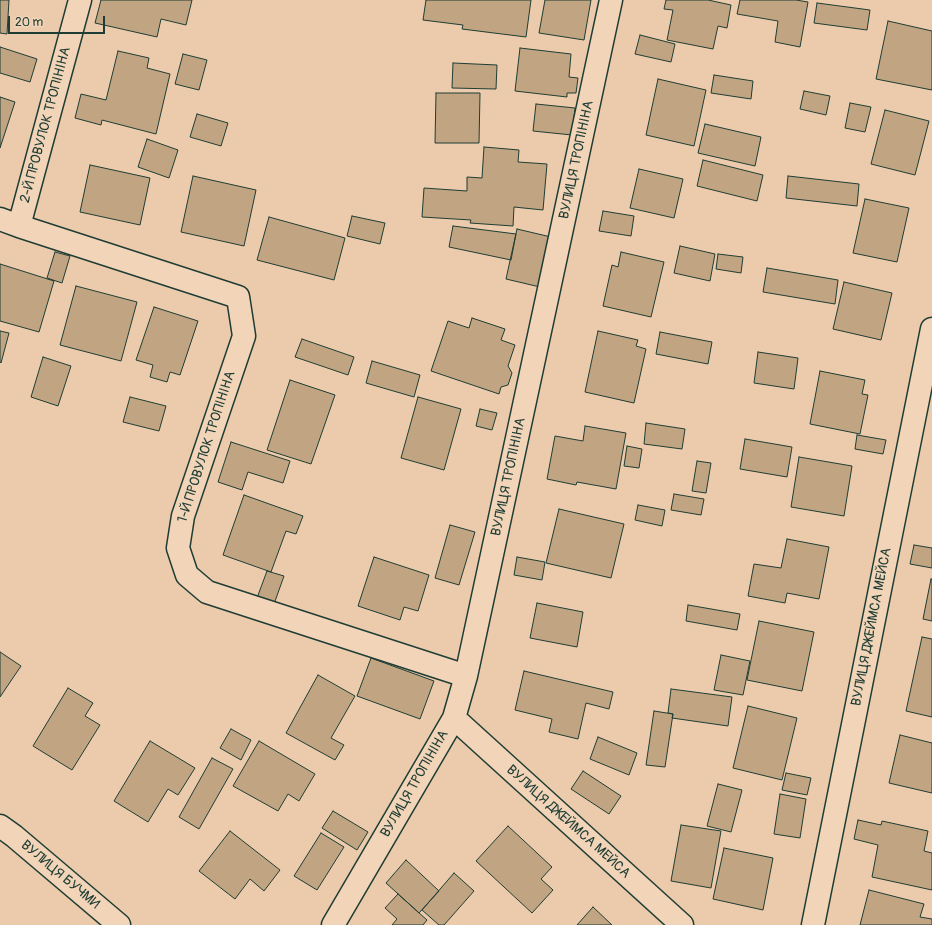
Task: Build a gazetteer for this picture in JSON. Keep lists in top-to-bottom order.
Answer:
{
  "streets": {
    "street": [
      "2-Й ПРОВУЛОК ТРОПІНІНА",
      "ВУЛИЦЯ ТРОПІНІНА",
      "1-Й ПРОВУЛОК ТРОПІНІНА",
      "ВУЛИЦЯ ДЖЕЙМСА МЕЙСА",
      "ВУЛИЦЯ БУЧМИ"
    ]
  },
  "crossings": [
    ["2-Й ПРОВУЛОК ТРОПІНІНА", "1-Й ПРОВУЛОК ТРОПІНІНА"],
    ["ВУЛИЦЯ ТРОПІНІНА", "1-Й ПРОВУЛОК ТРОПІНІНА"],
    ["ВУЛИЦЯ ТРОПІНІНА", "ВУЛИЦЯ ДЖЕЙМСА МЕЙСА"]
  ],
  "scale_bar": "20 m"
}
